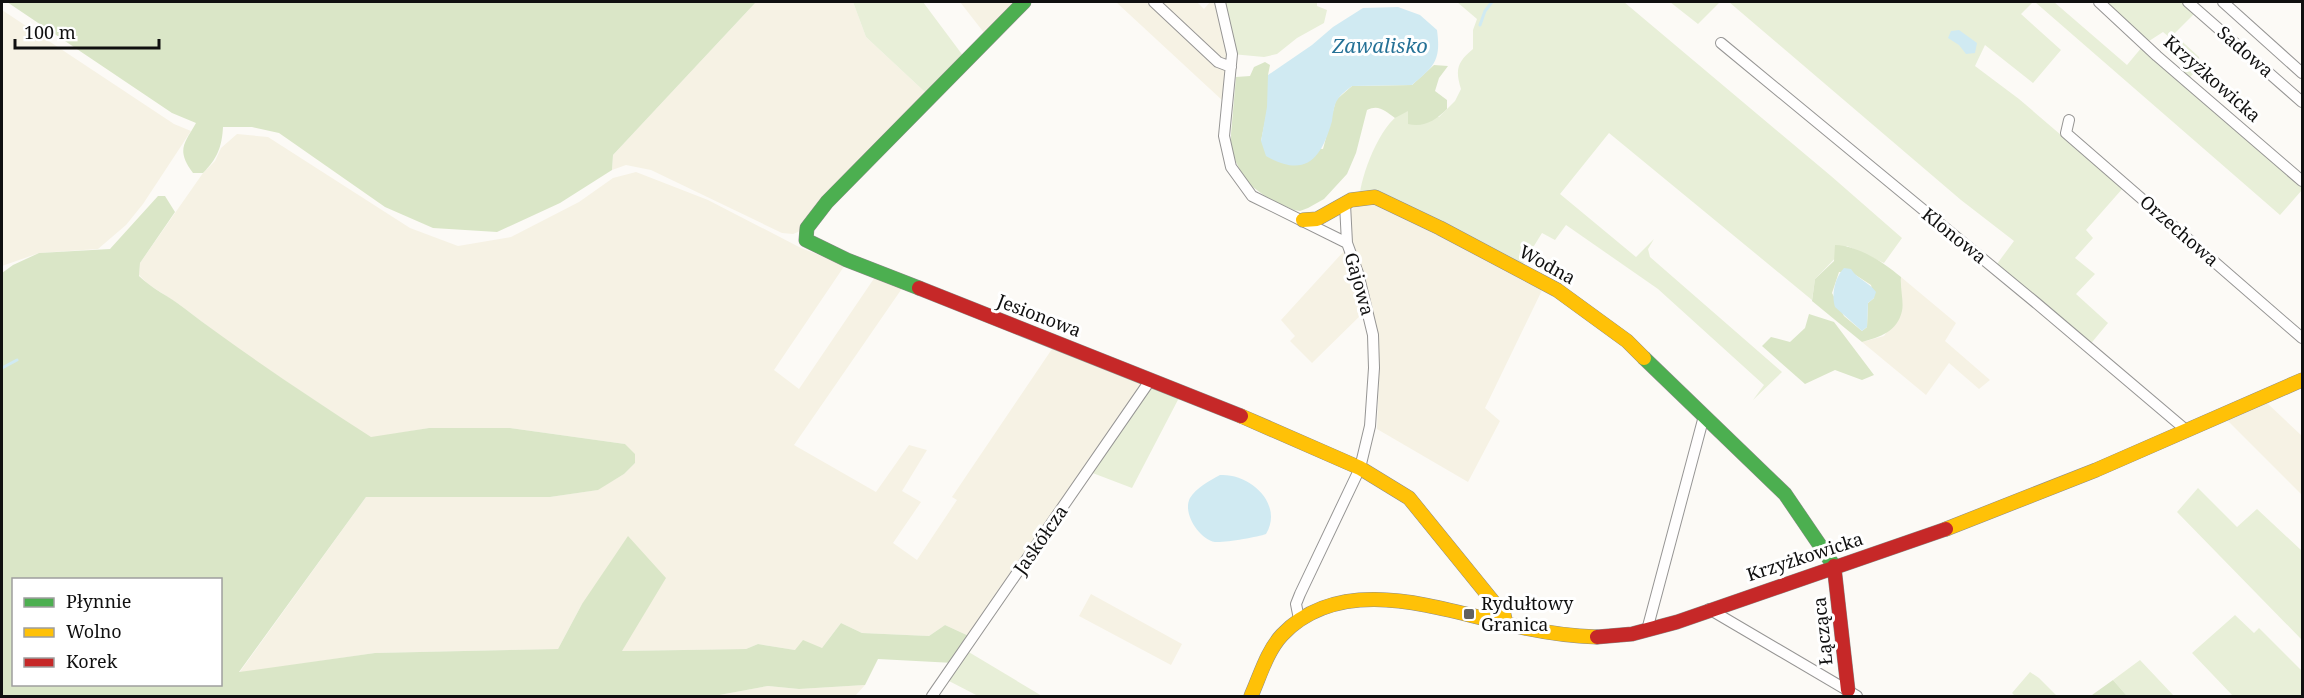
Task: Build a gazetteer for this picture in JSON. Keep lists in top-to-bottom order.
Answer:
{
  "streets": {
    "street": [
      "Sadowa",
      "Krzyżkowicka",
      "Orzechowa",
      "Klonowa",
      "Wodna",
      "Gajowa",
      "Jesionowa",
      "Jaskółcza",
      "Łącząca"
    ]
  },
  "crossings": [
    ["Krzyżkowicka", "Klonowa"],
    ["Krzyżkowicka", "Wodna"],
    ["Krzyżkowicka", "Gajowa"],
    ["Krzyżkowicka", "Jesionowa"],
    ["Krzyżkowicka", "Łącząca"],
    ["Wodna", "Gajowa"],
    ["Wodna", "Łącząca"],
    ["Gajowa", "Jesionowa"],
    ["Jesionowa", "Jaskółcza"]
  ],
  "water": ["Zawalisko"],
  "places": {
    "transit": ["Rydułtowy Granica"]
  },
  "legend": ["Płynnie", "Wolno", "Korek"],
  "scale_bar": "100 m"
}
